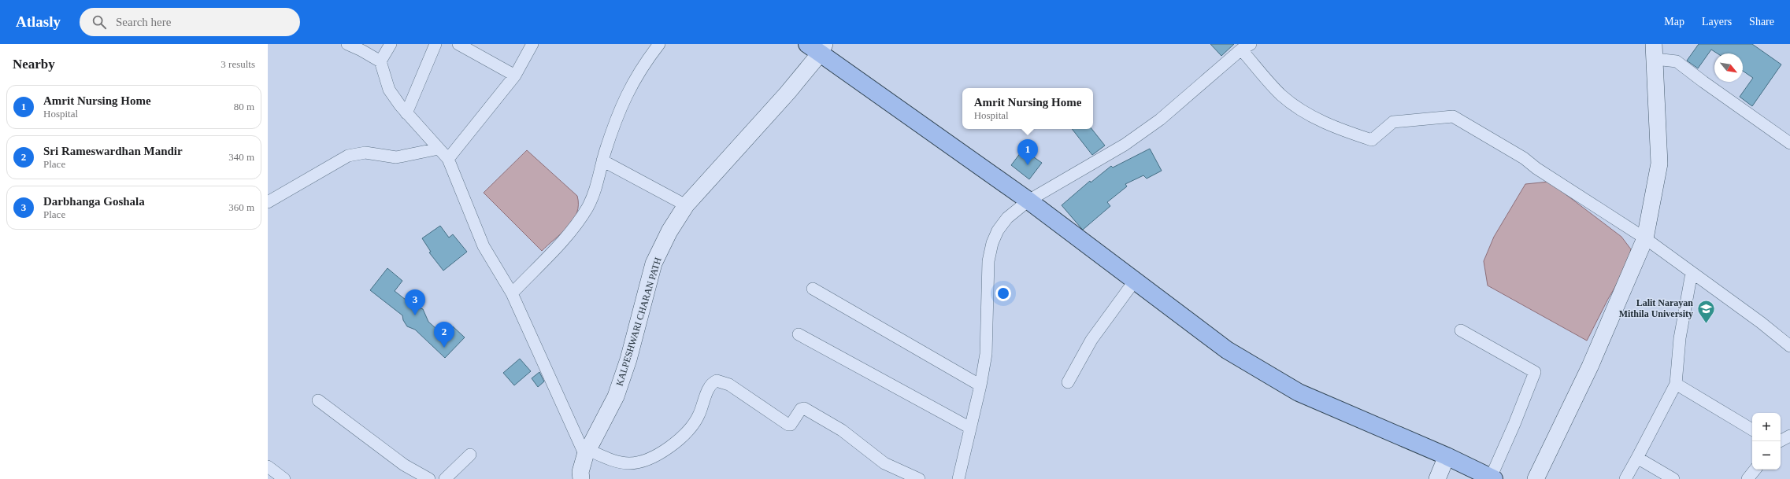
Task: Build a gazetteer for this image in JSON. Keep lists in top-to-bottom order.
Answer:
{
  "streets": {
    "street": ["KALPESHWARI CHARAN PATH"]
  },
  "places": {
    "school or university": ["Lalit Narayan Mithila University"]
  },
  "north": "bottom right",
  "page": {
    "header": "Atlasly",
    "search": "Search here",
    "nav": ["Map", "Layers", "Share"],
    "heading": ["Nearby", "3 results"],
    "list": [
      {
        "mark": "1",
        "name": "Amrit Nursing Home",
        "note": "Hospital",
        "value": "80 m"
      },
      {
        "mark": "2",
        "name": "Sri Rameswardhan Mandir",
        "note": "Place",
        "value": "340 m"
      },
      {
        "mark": "3",
        "name": "Darbhanga Goshala",
        "note": "Place",
        "value": "360 m"
      }
    ],
    "popup": ["Amrit Nursing Home", "Hospital"],
    "pins": ["1", "3", "2"],
    "map_buttons": ["+", "−"]
  }
}
